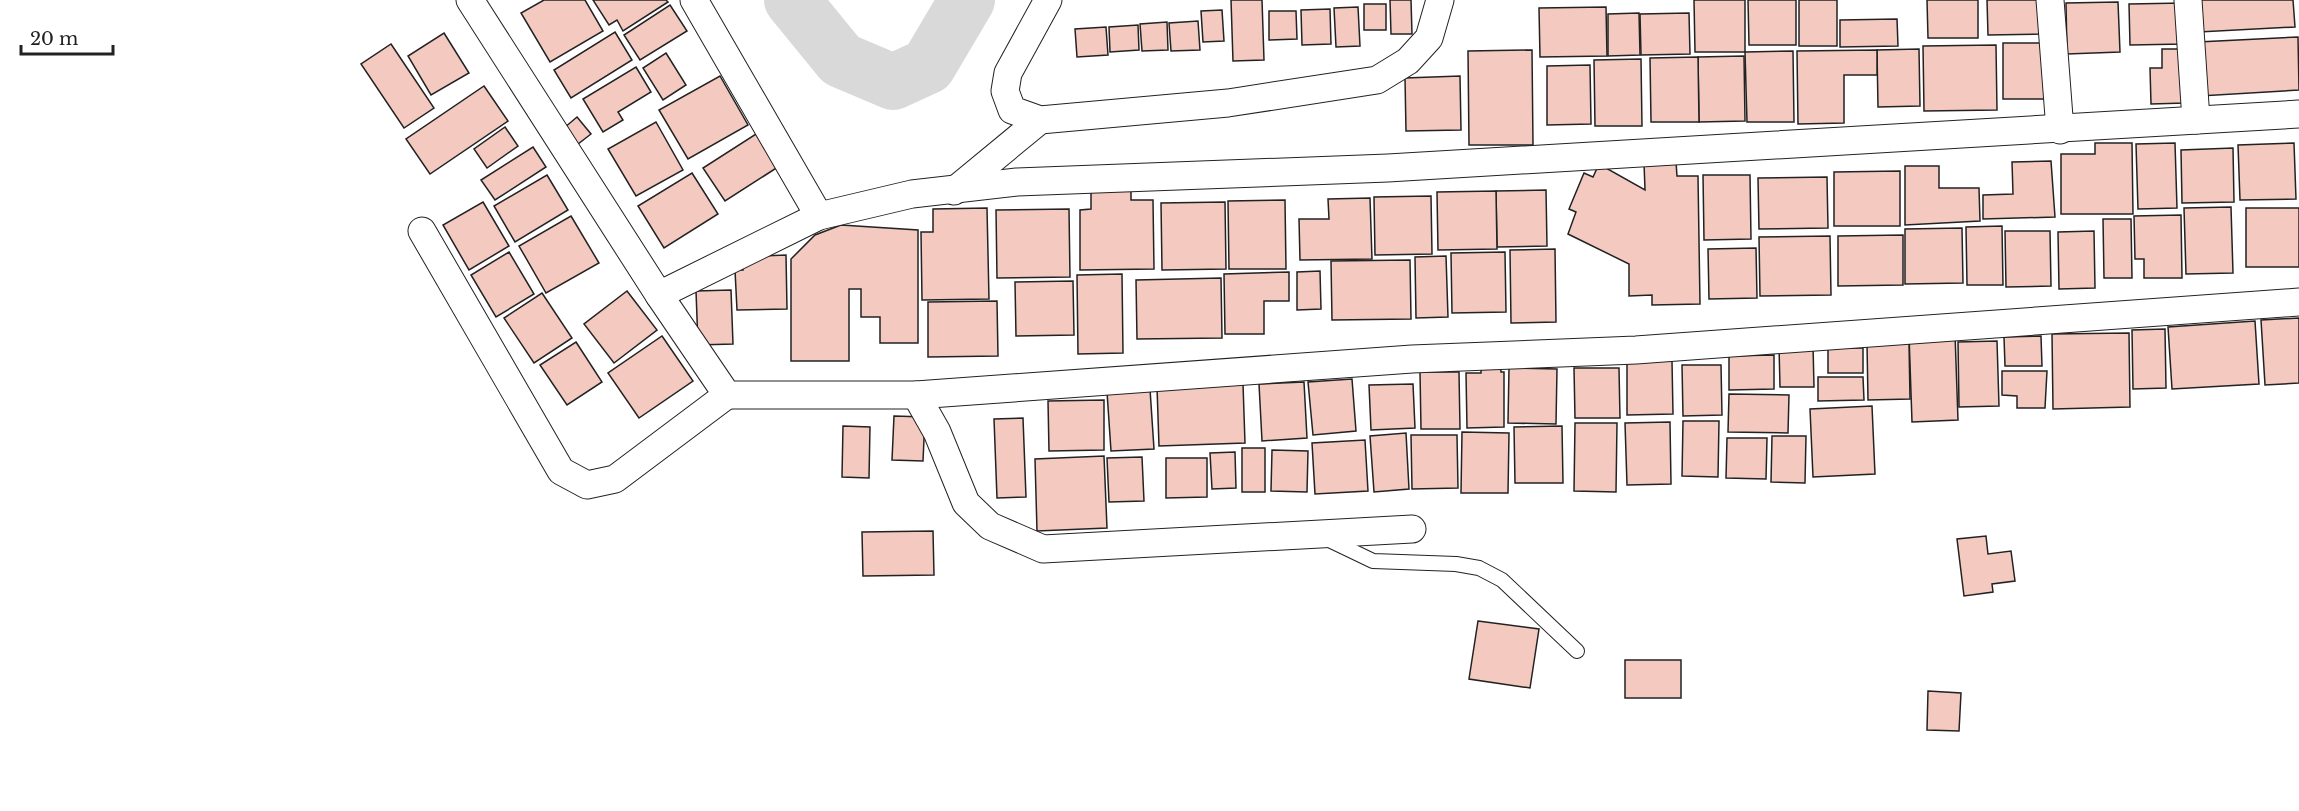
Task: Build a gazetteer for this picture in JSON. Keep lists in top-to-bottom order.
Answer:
{
  "scale_bar": "20 m"
}
